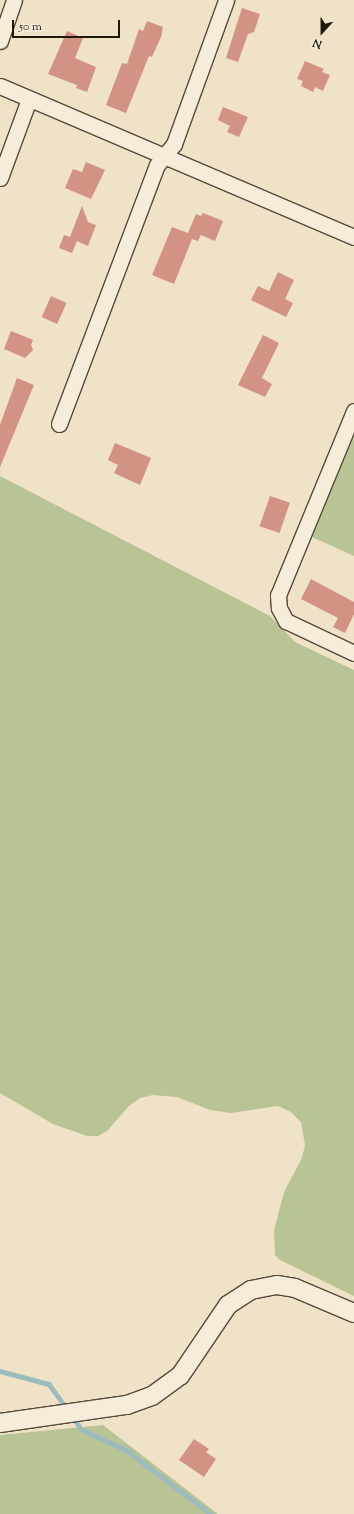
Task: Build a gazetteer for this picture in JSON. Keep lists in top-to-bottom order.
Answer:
{
  "scale_bar": "50 m",
  "north": "bottom"
}
